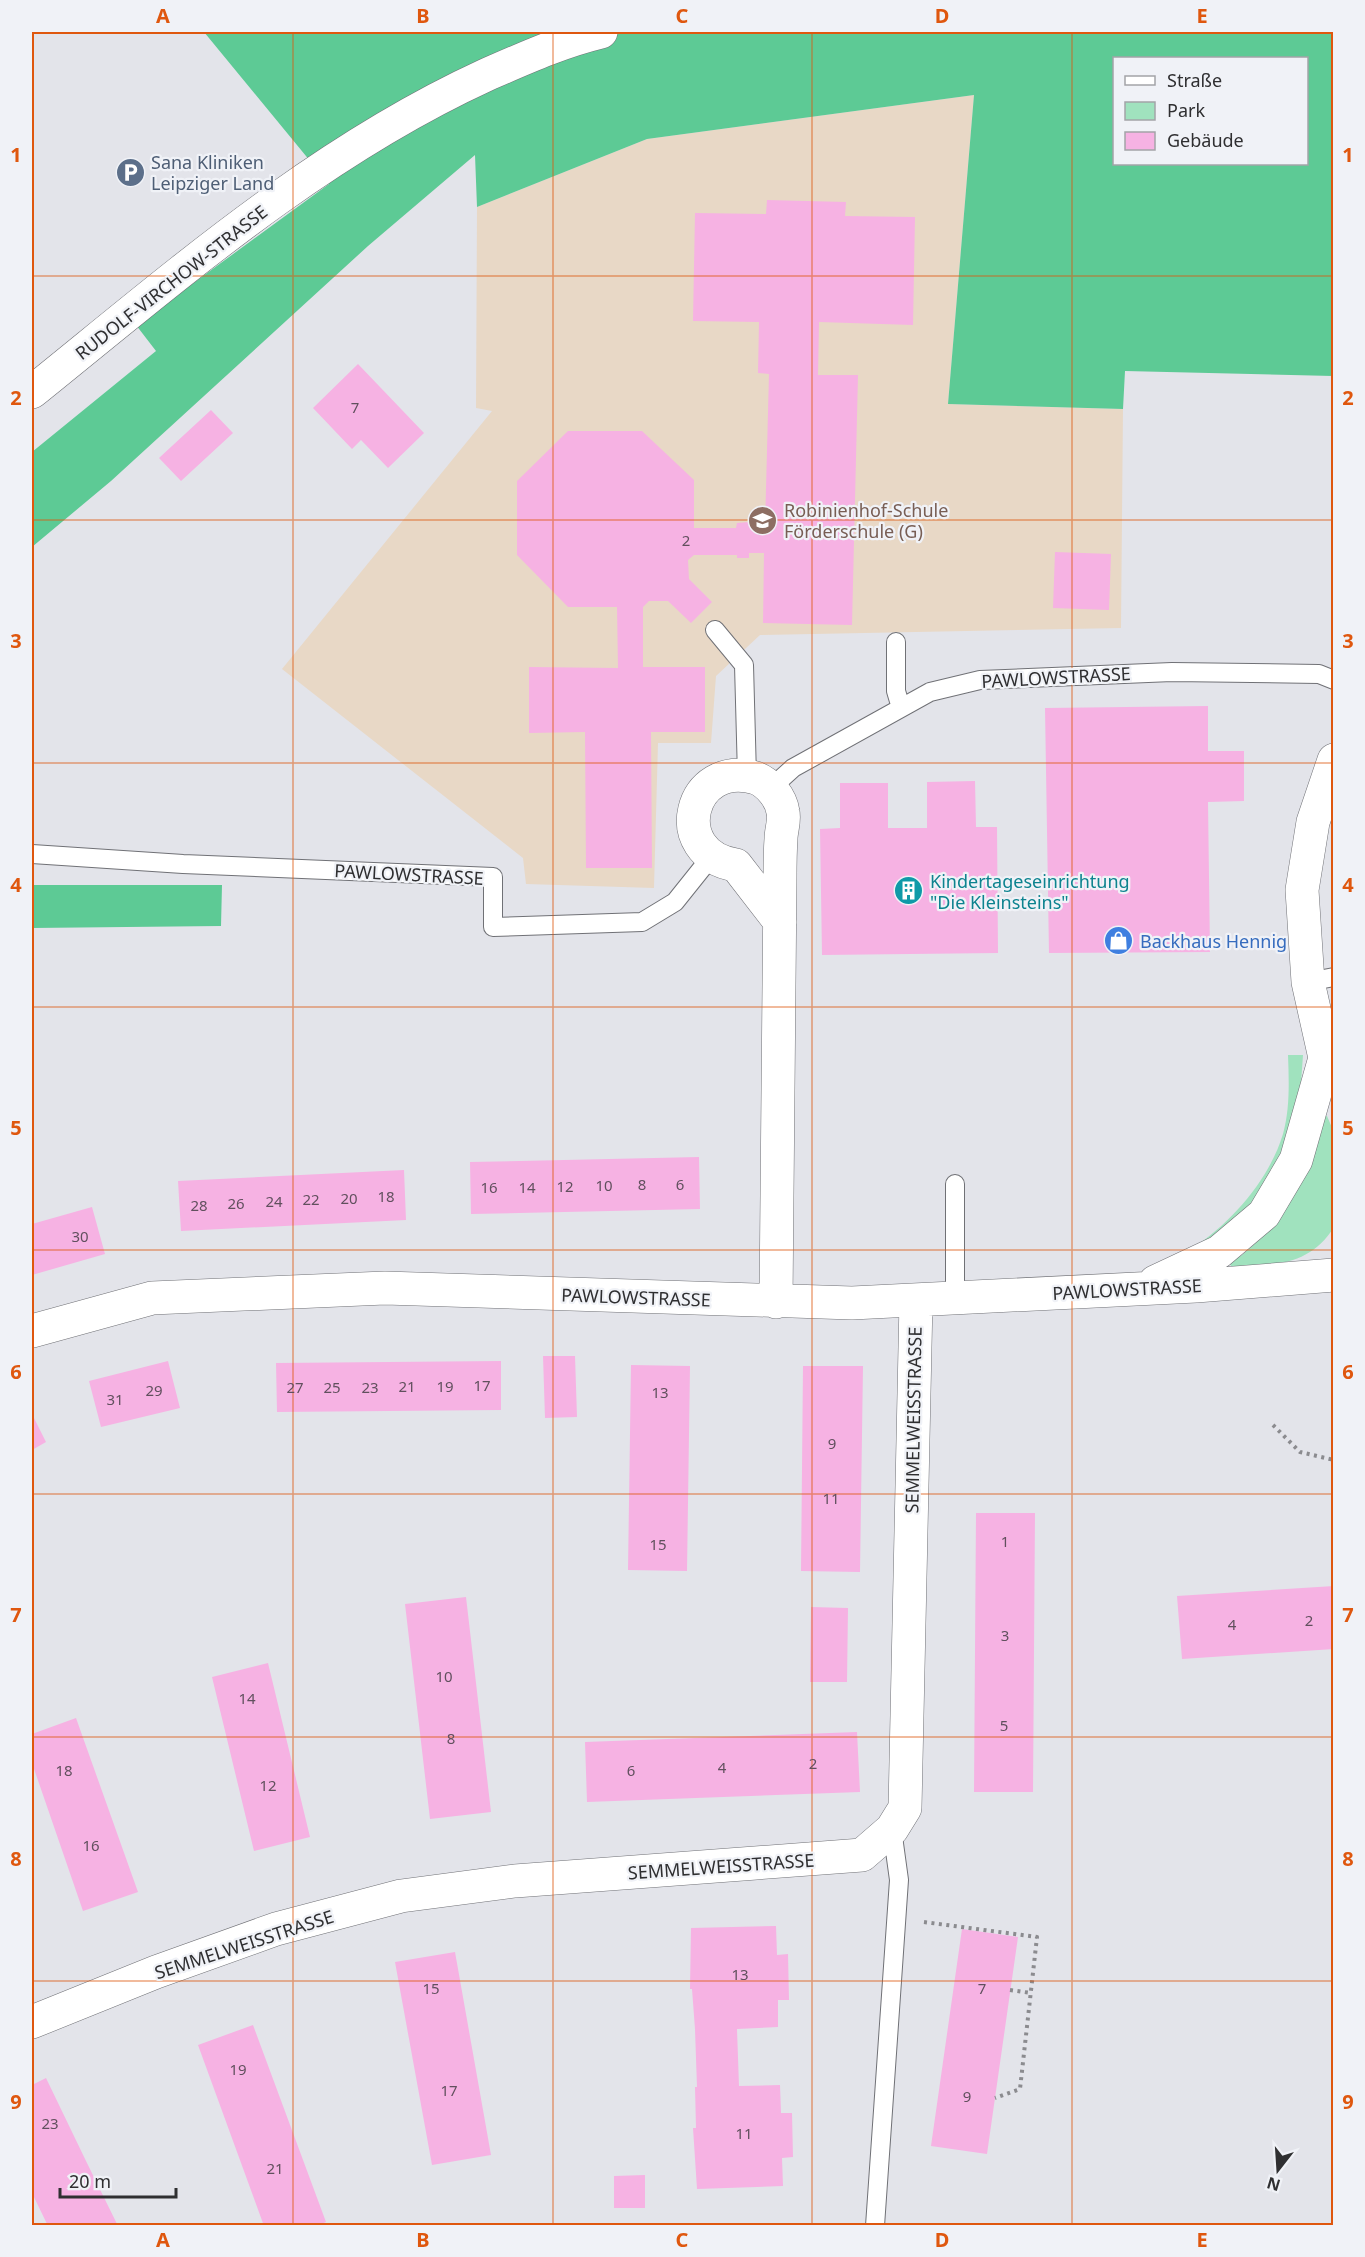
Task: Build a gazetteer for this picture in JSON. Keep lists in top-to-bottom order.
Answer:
{
  "streets": {
    "street": ["RUDOLF-VIRCHOW-STRASSE", "PAWLOWSTRASSE", "SEMMELWEISSTRASSE"]
  },
  "crossings": [
    ["PAWLOWSTRASSE", "SEMMELWEISSTRASSE"]
  ],
  "places": {
    "parking": ["Sana Kliniken Leipziger Land"],
    "school or university": ["Robinienhof-Schule Förderschule (G)"],
    "building": ["Kindertageseinrichtung \"Die Kleinsteins\""],
    "shop": ["Backhaus Hennig"]
  },
  "house_numbers": [
    "7",
    "2",
    "8",
    "6",
    "10",
    "12",
    "16",
    "14",
    "18",
    "20",
    "22",
    "24",
    "26",
    "28",
    "30",
    "17",
    "21",
    "19",
    "27",
    "25",
    "23",
    "29",
    "13",
    "31",
    "9",
    "11",
    "1",
    "15",
    "2",
    "4",
    "3",
    "10",
    "14",
    "5",
    "8",
    "2",
    "4",
    "18",
    "6",
    "12",
    "16",
    "13",
    "15",
    "7",
    "19",
    "17",
    "9",
    "23",
    "11",
    "21"
  ],
  "legend": ["Straße", "Park", "Gebäude"],
  "scale_bar": "20 m",
  "north": "bottom",
  "grid": {
    "columns": [
      "A",
      "B",
      "C",
      "D",
      "E"
    ],
    "rows": [
      "1",
      "2",
      "3",
      "4",
      "5",
      "6",
      "7",
      "8",
      "9"
    ]
  }
}
